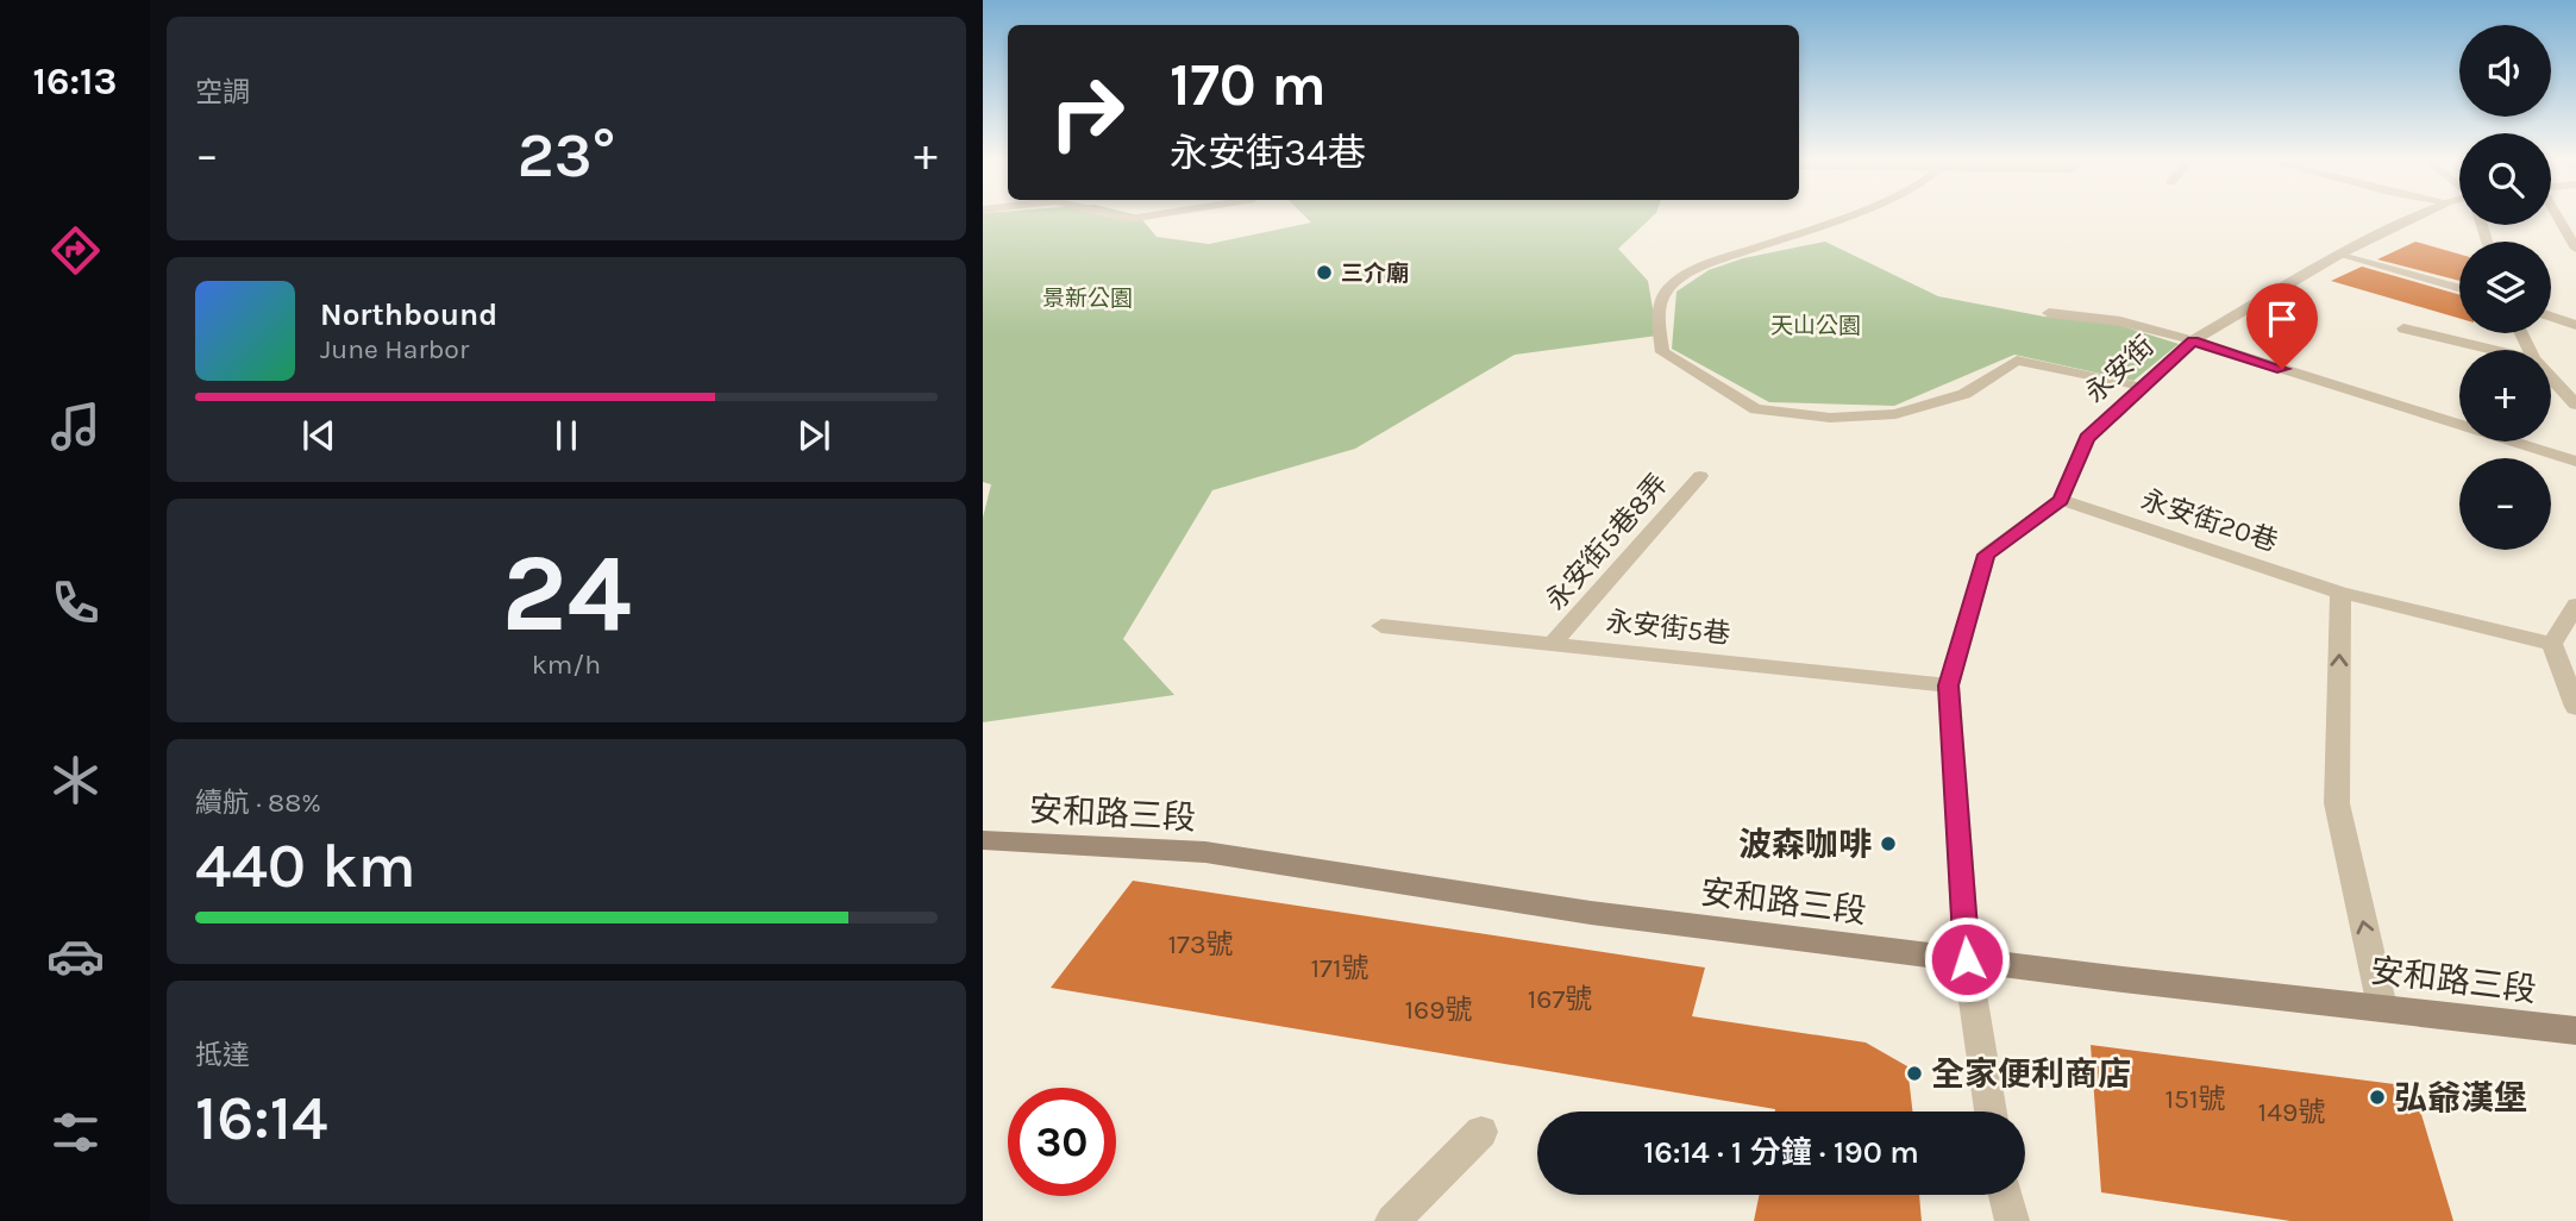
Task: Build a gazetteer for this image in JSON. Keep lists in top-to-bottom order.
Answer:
{
  "streets": {
    "main road": ["安和路三段"],
    "street": [
      "永安街",
      "永安街20巷",
      "永安街5巷8弄",
      "永安街5巷"
    ]
  },
  "crossings": [
    ["永安街", "永安街20巷"],
    ["永安街5巷8弄", "永安街5巷"]
  ],
  "parks": ["景新公園", "天山公園"],
  "places": [
    "三介廟",
    "波森咖啡",
    "全家便利商店",
    "弘爺漢堡"
  ],
  "house_numbers": [
    "173號",
    "171號",
    "167號",
    "169號",
    "151號",
    "149號"
  ],
  "page": {
    "tabs": "16:13",
    "tile": [
      "空調",
      ["24", "km/h"],
      ["續航 · 88%", "440 km"],
      ["抵達", "16:14"]
    ],
    "map_buttons": ["+", "−"],
    "turn": ["170 m", "永安街34巷"],
    "heat": ["−", "23°", "+"],
    "song": ["Northbound", "June Harbor"],
    "limit": "30",
    "trip": "16:14 · 1 分鐘 · 190 m"
  }
}
